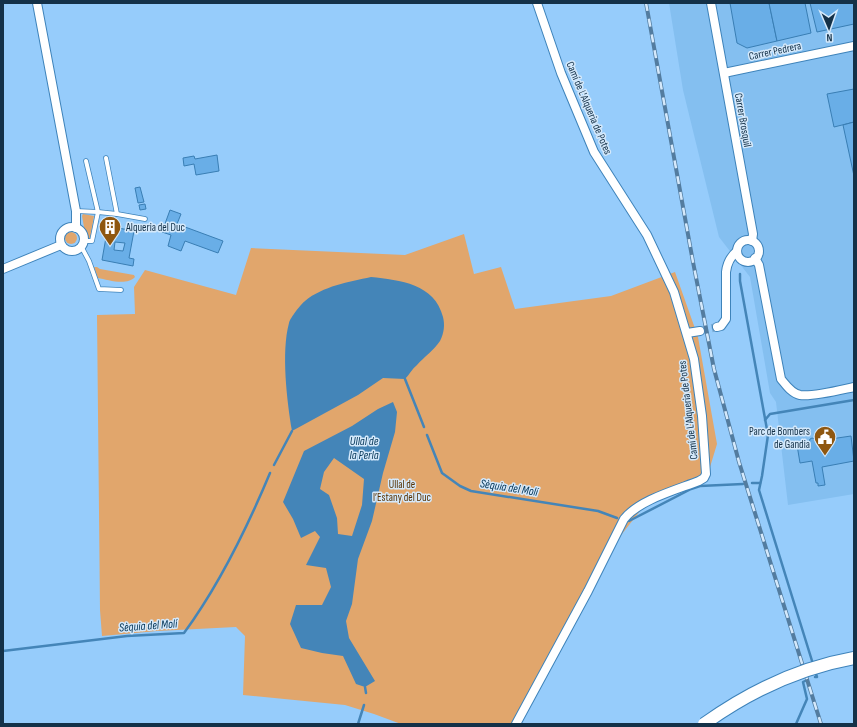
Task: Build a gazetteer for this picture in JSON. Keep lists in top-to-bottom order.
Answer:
{
  "streets": {
    "street": ["Carrer Pedrera", "Camí de L'Alqueria de Potes", "Carrer Brosquil"]
  },
  "crossings": [
    ["Carrer Pedrera", "Carrer Brosquil"]
  ],
  "water": ["Ullal de la Perla", "Sèquia del Molí"],
  "parks": ["Ullal de l’Estany del Duc"],
  "places": {
    "building": ["Alqueria del Duc"],
    "public building": ["Parc de Bombers de Gandia"]
  },
  "north": "bottom"
}
